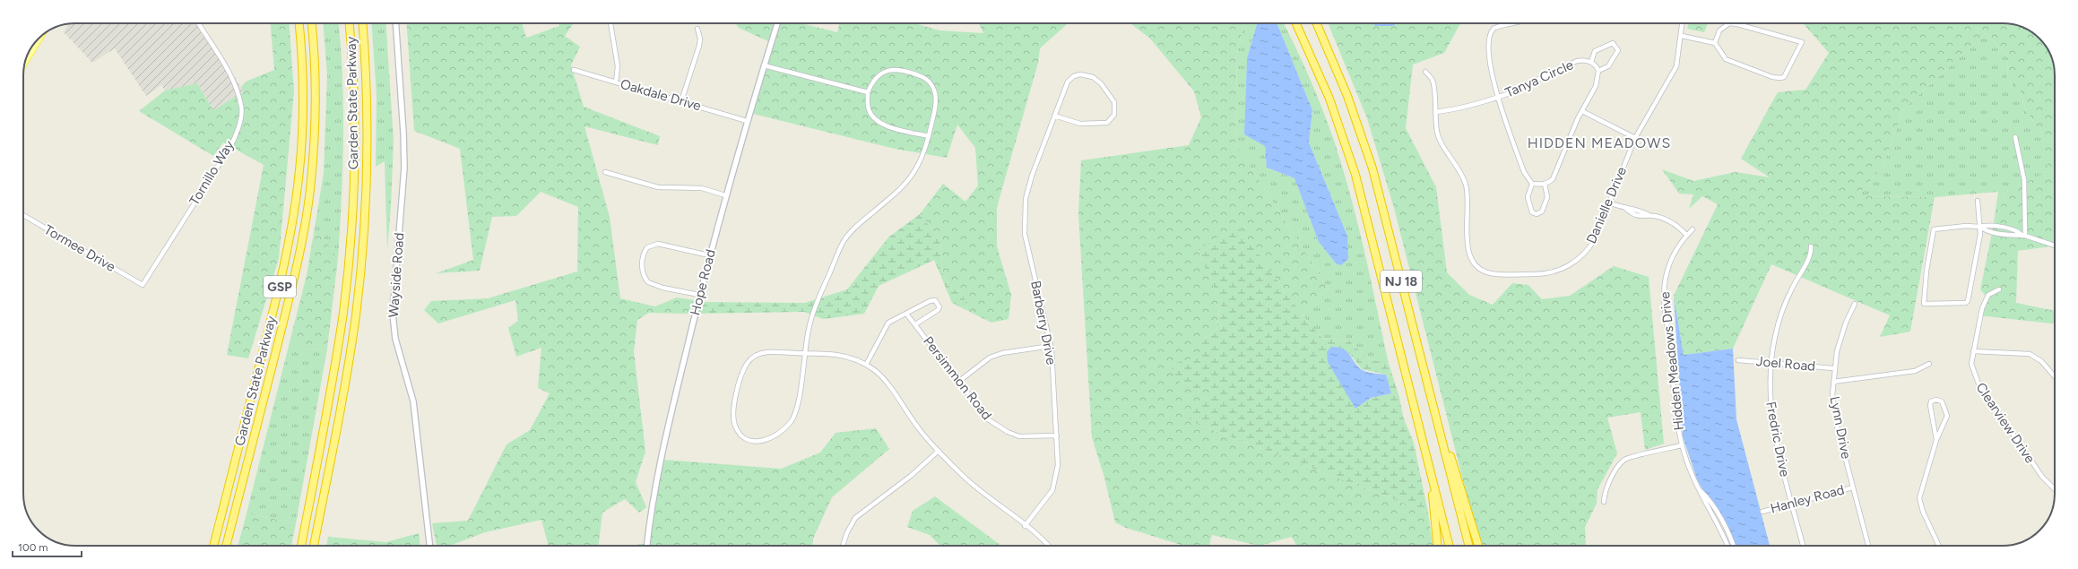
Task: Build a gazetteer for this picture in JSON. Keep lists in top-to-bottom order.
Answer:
{
  "streets": {
    "highway": ["Garden State Parkway", "NJ 18", "GSP"],
    "street": [
      "Tanya Circle",
      "Oakdale Drive",
      "Tornillo Way",
      "Danielle Drive",
      "Tormee Drive",
      "Wayside Road",
      "Hope Road",
      "Barberry Drive",
      "Hidden Meadows Drive",
      "Joel Road",
      "Persimmon Road",
      "Clearview Drive",
      "Lynn Drive",
      "Fredric Drive",
      "Hanley Road"
    ]
  },
  "crossings": [
    ["Tanya Circle", "Danielle Drive"],
    ["Oakdale Drive", "Hope Road"],
    ["Tornillo Way", "Tormee Drive"],
    ["Barberry Drive", "Persimmon Road"],
    ["Joel Road", "Lynn Drive"],
    ["Joel Road", "Fredric Drive"],
    ["Lynn Drive", "Hanley Road"],
    ["Fredric Drive", "Hanley Road"]
  ],
  "districts": ["HIDDEN MEADOWS"],
  "scale_bar": "100 m"
}
